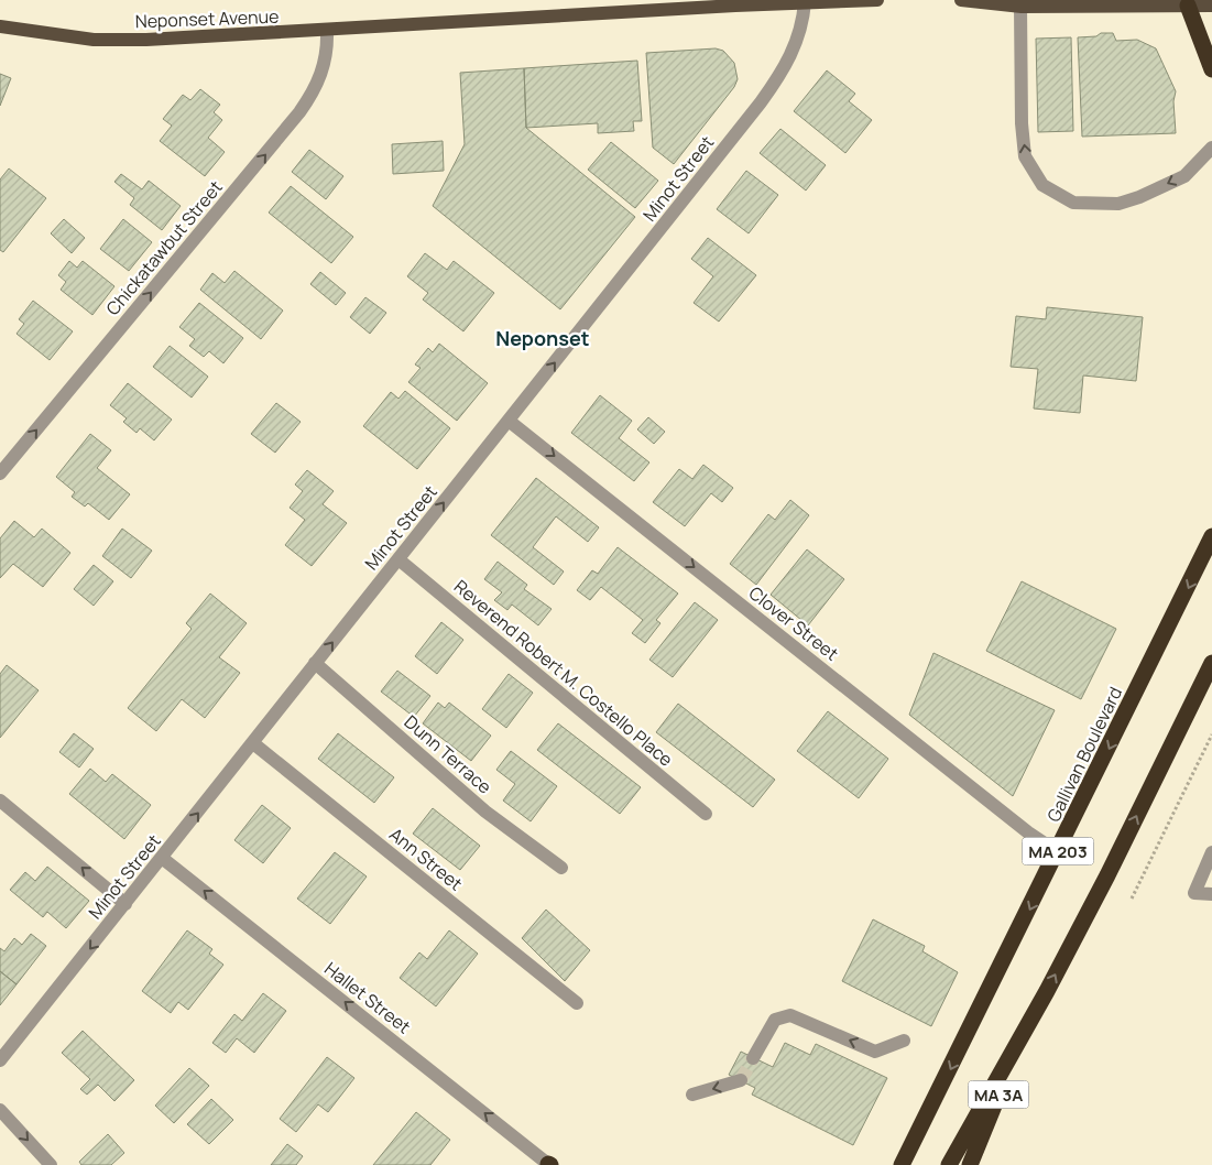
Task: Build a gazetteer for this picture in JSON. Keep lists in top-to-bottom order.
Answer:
{
  "streets": {
    "highway": ["Gallivan Boulevard", "MA 203", "MA 3A"],
    "main road": ["Neponset Avenue"],
    "street": [
      "Minot Street",
      "Chickatawbut Street",
      "Clover Street",
      "Reverend Robert M. Costello Place",
      "Dunn Terrace",
      "Ann Street",
      "Hallet Street"
    ]
  },
  "crossings": [
    ["Neponset Avenue", "Minot Street"],
    ["Neponset Avenue", "Chickatawbut Street"],
    ["Minot Street", "Clover Street"],
    ["Minot Street", "Reverend Robert M. Costello Place"],
    ["Minot Street", "Dunn Terrace"],
    ["Minot Street", "Ann Street"],
    ["Minot Street", "Hallet Street"],
    ["Clover Street", "Gallivan Boulevard"]
  ],
  "one_way": ["Chickatawbut Street", "Clover Street", "Hallet Street"],
  "districts": ["Neponset"]
}
